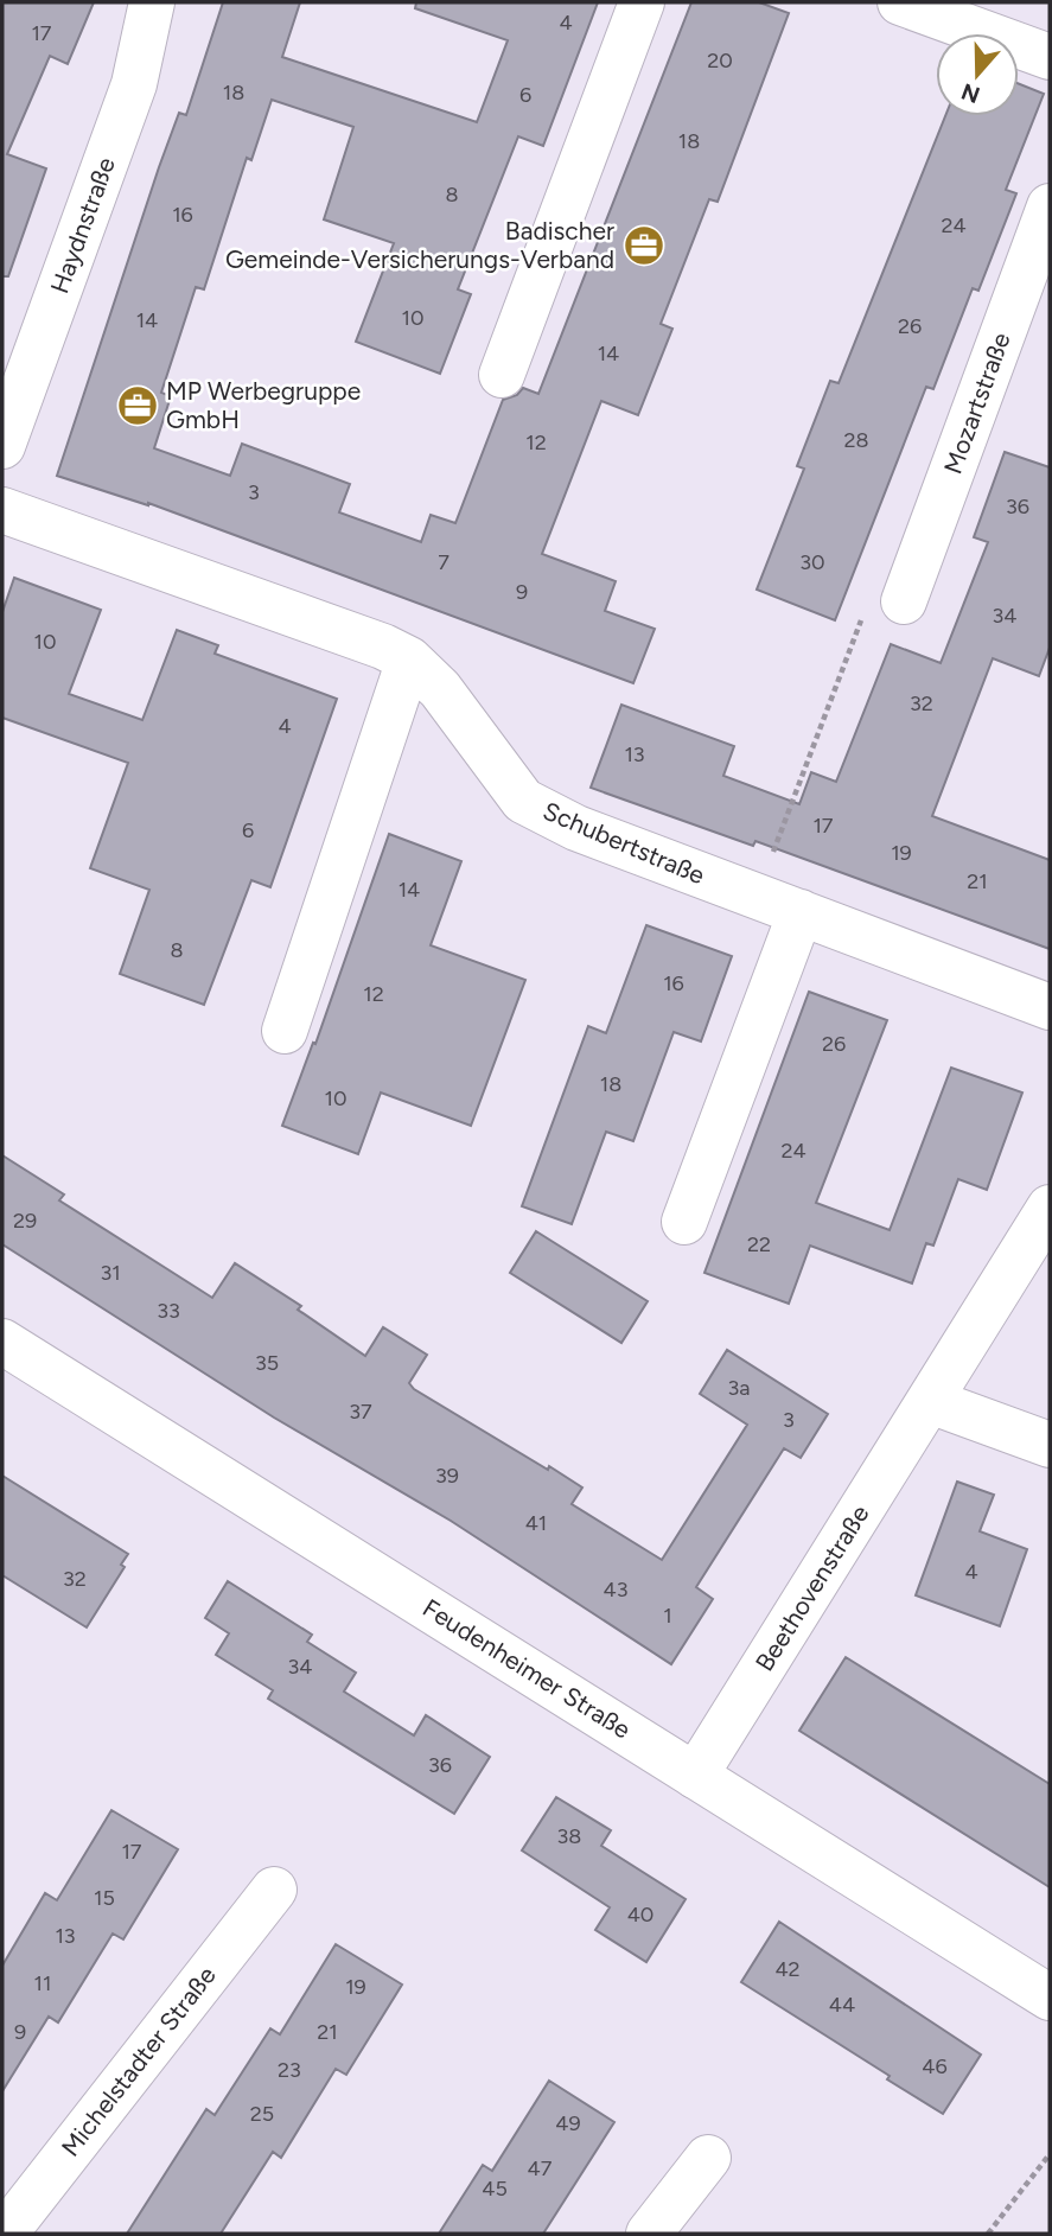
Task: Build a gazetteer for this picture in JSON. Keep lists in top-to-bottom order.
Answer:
{
  "streets": {
    "street": [
      "Haydnstraße",
      "Mozartstraße",
      "Schubertstraße",
      "Beethovenstraße",
      "Feudenheimer Straße",
      "Michelstadter Straße"
    ]
  },
  "crossings": [
    ["Beethovenstraße", "Feudenheimer Straße"]
  ],
  "places": {
    "office": ["Badischer Gemeinde-Versicherungs-Verband", "MP Werbegruppe GmbH"]
  },
  "house_numbers": [
    "4",
    "17",
    "20",
    "18",
    "6",
    "18",
    "8",
    "16",
    "24",
    "10",
    "14",
    "26",
    "14",
    "28",
    "12",
    "3",
    "36",
    "7",
    "30",
    "9",
    "34",
    "10",
    "32",
    "4",
    "13",
    "17",
    "6",
    "19",
    "21",
    "14",
    "8",
    "16",
    "12",
    "26",
    "18",
    "10",
    "24",
    "29",
    "22",
    "31",
    "33",
    "35",
    "3a",
    "37",
    "3",
    "39",
    "41",
    "4",
    "32",
    "43",
    "1",
    "34",
    "36",
    "38",
    "17",
    "15",
    "40",
    "13",
    "42",
    "11",
    "19",
    "44",
    "9",
    "21",
    "46",
    "23",
    "25",
    "49",
    "47",
    "45"
  ],
  "north": "bottom"
}
